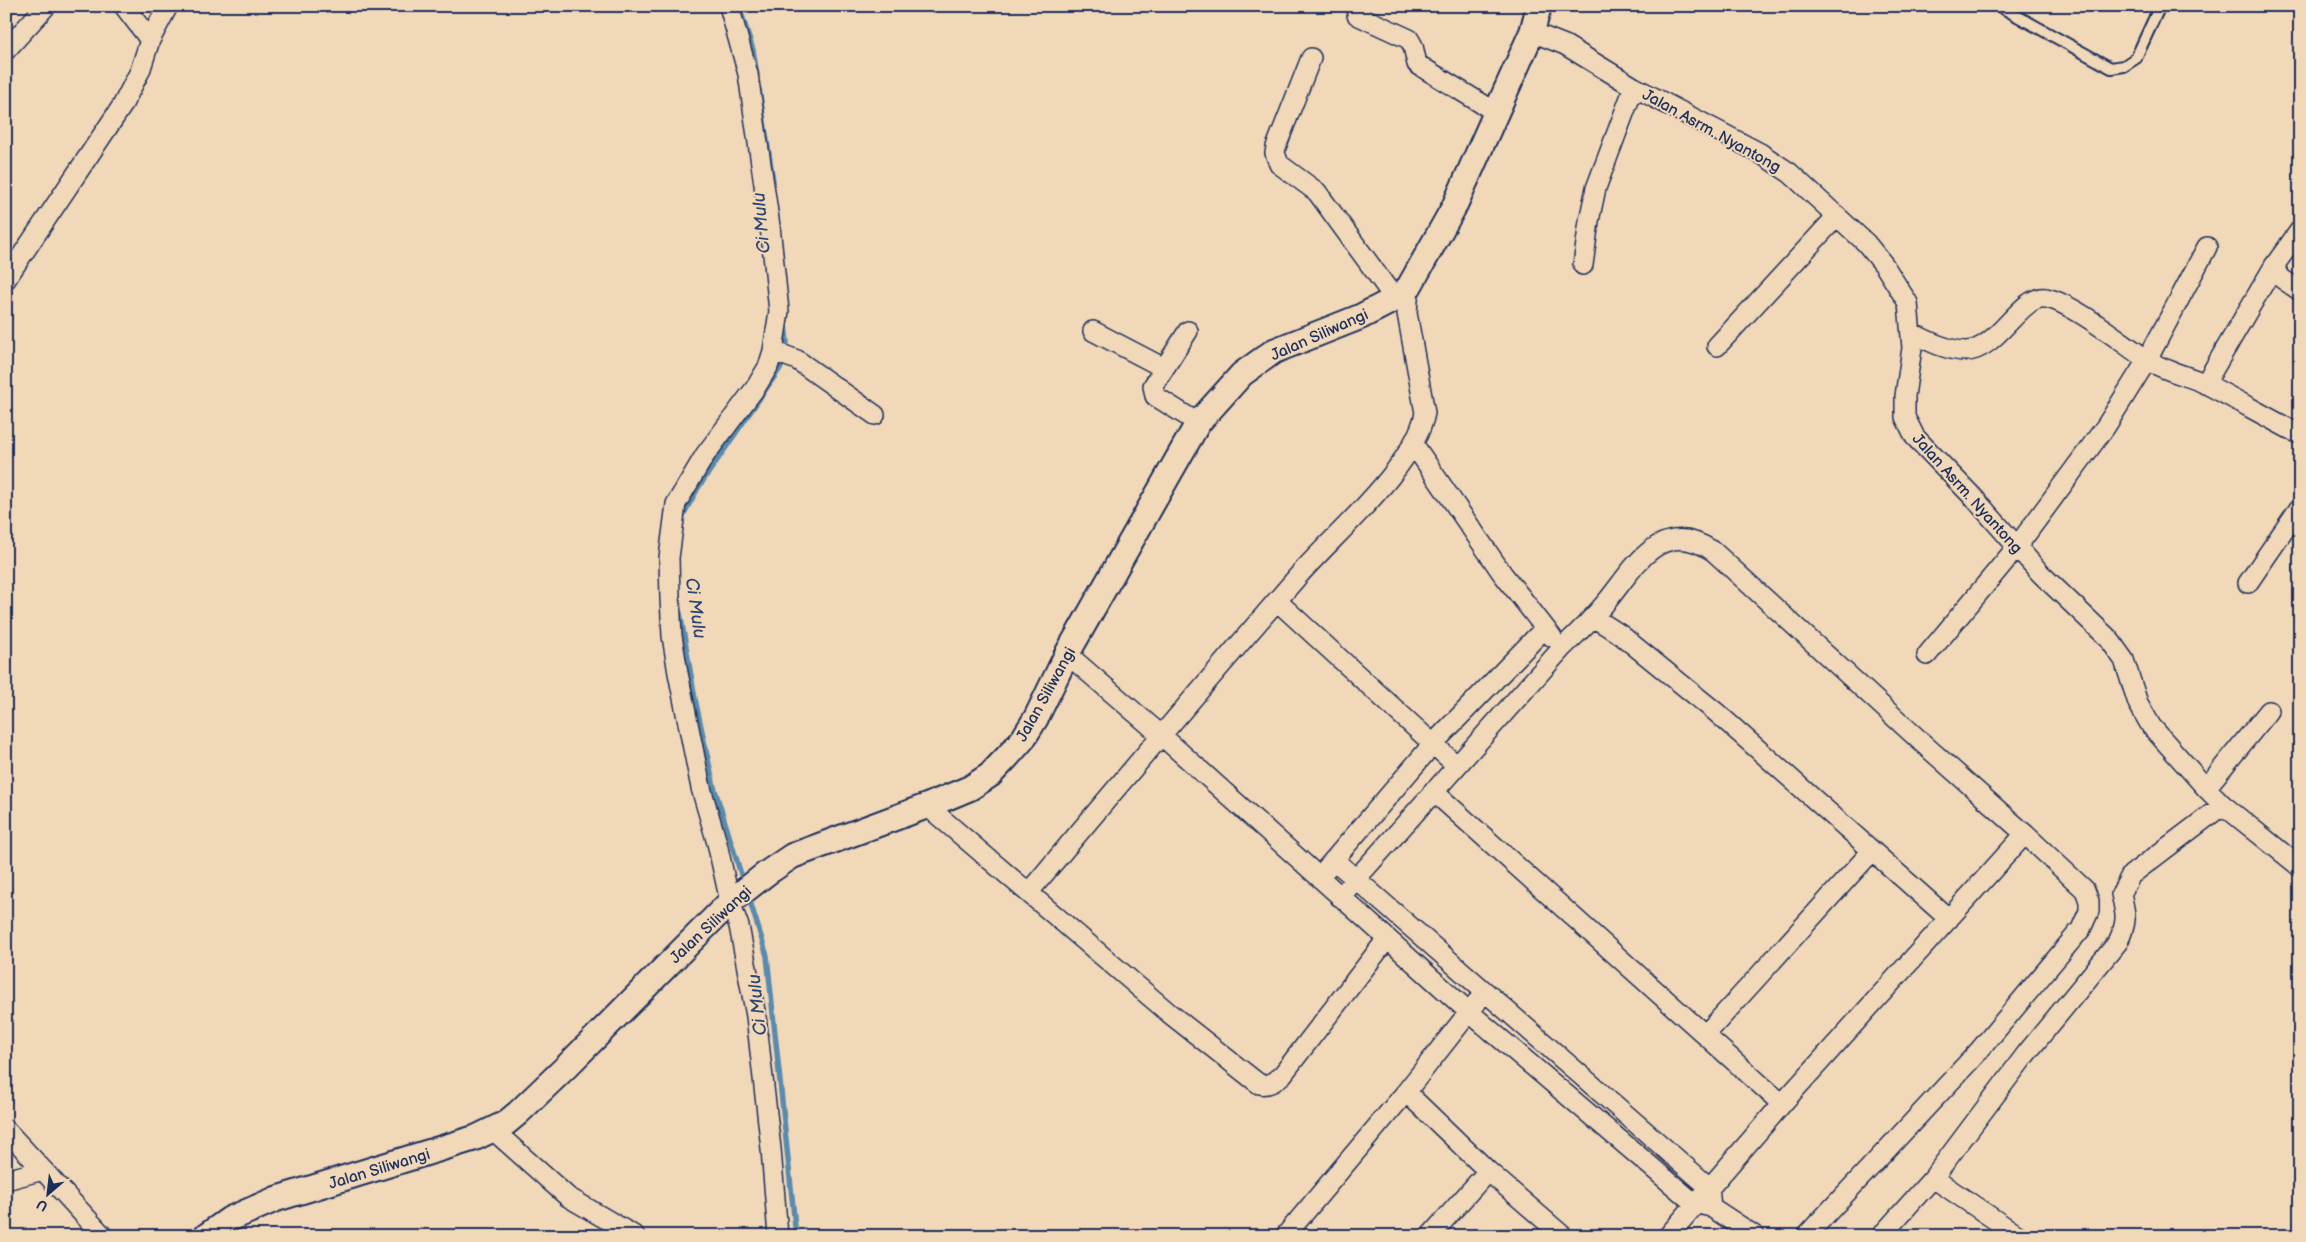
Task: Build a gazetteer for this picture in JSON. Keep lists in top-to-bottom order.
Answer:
{
  "streets": {
    "street": ["Jalan Asrm. Nyantong", "Jalan Siliwangi"]
  },
  "water": ["Ci Mulu"],
  "north": "bottom left"
}
